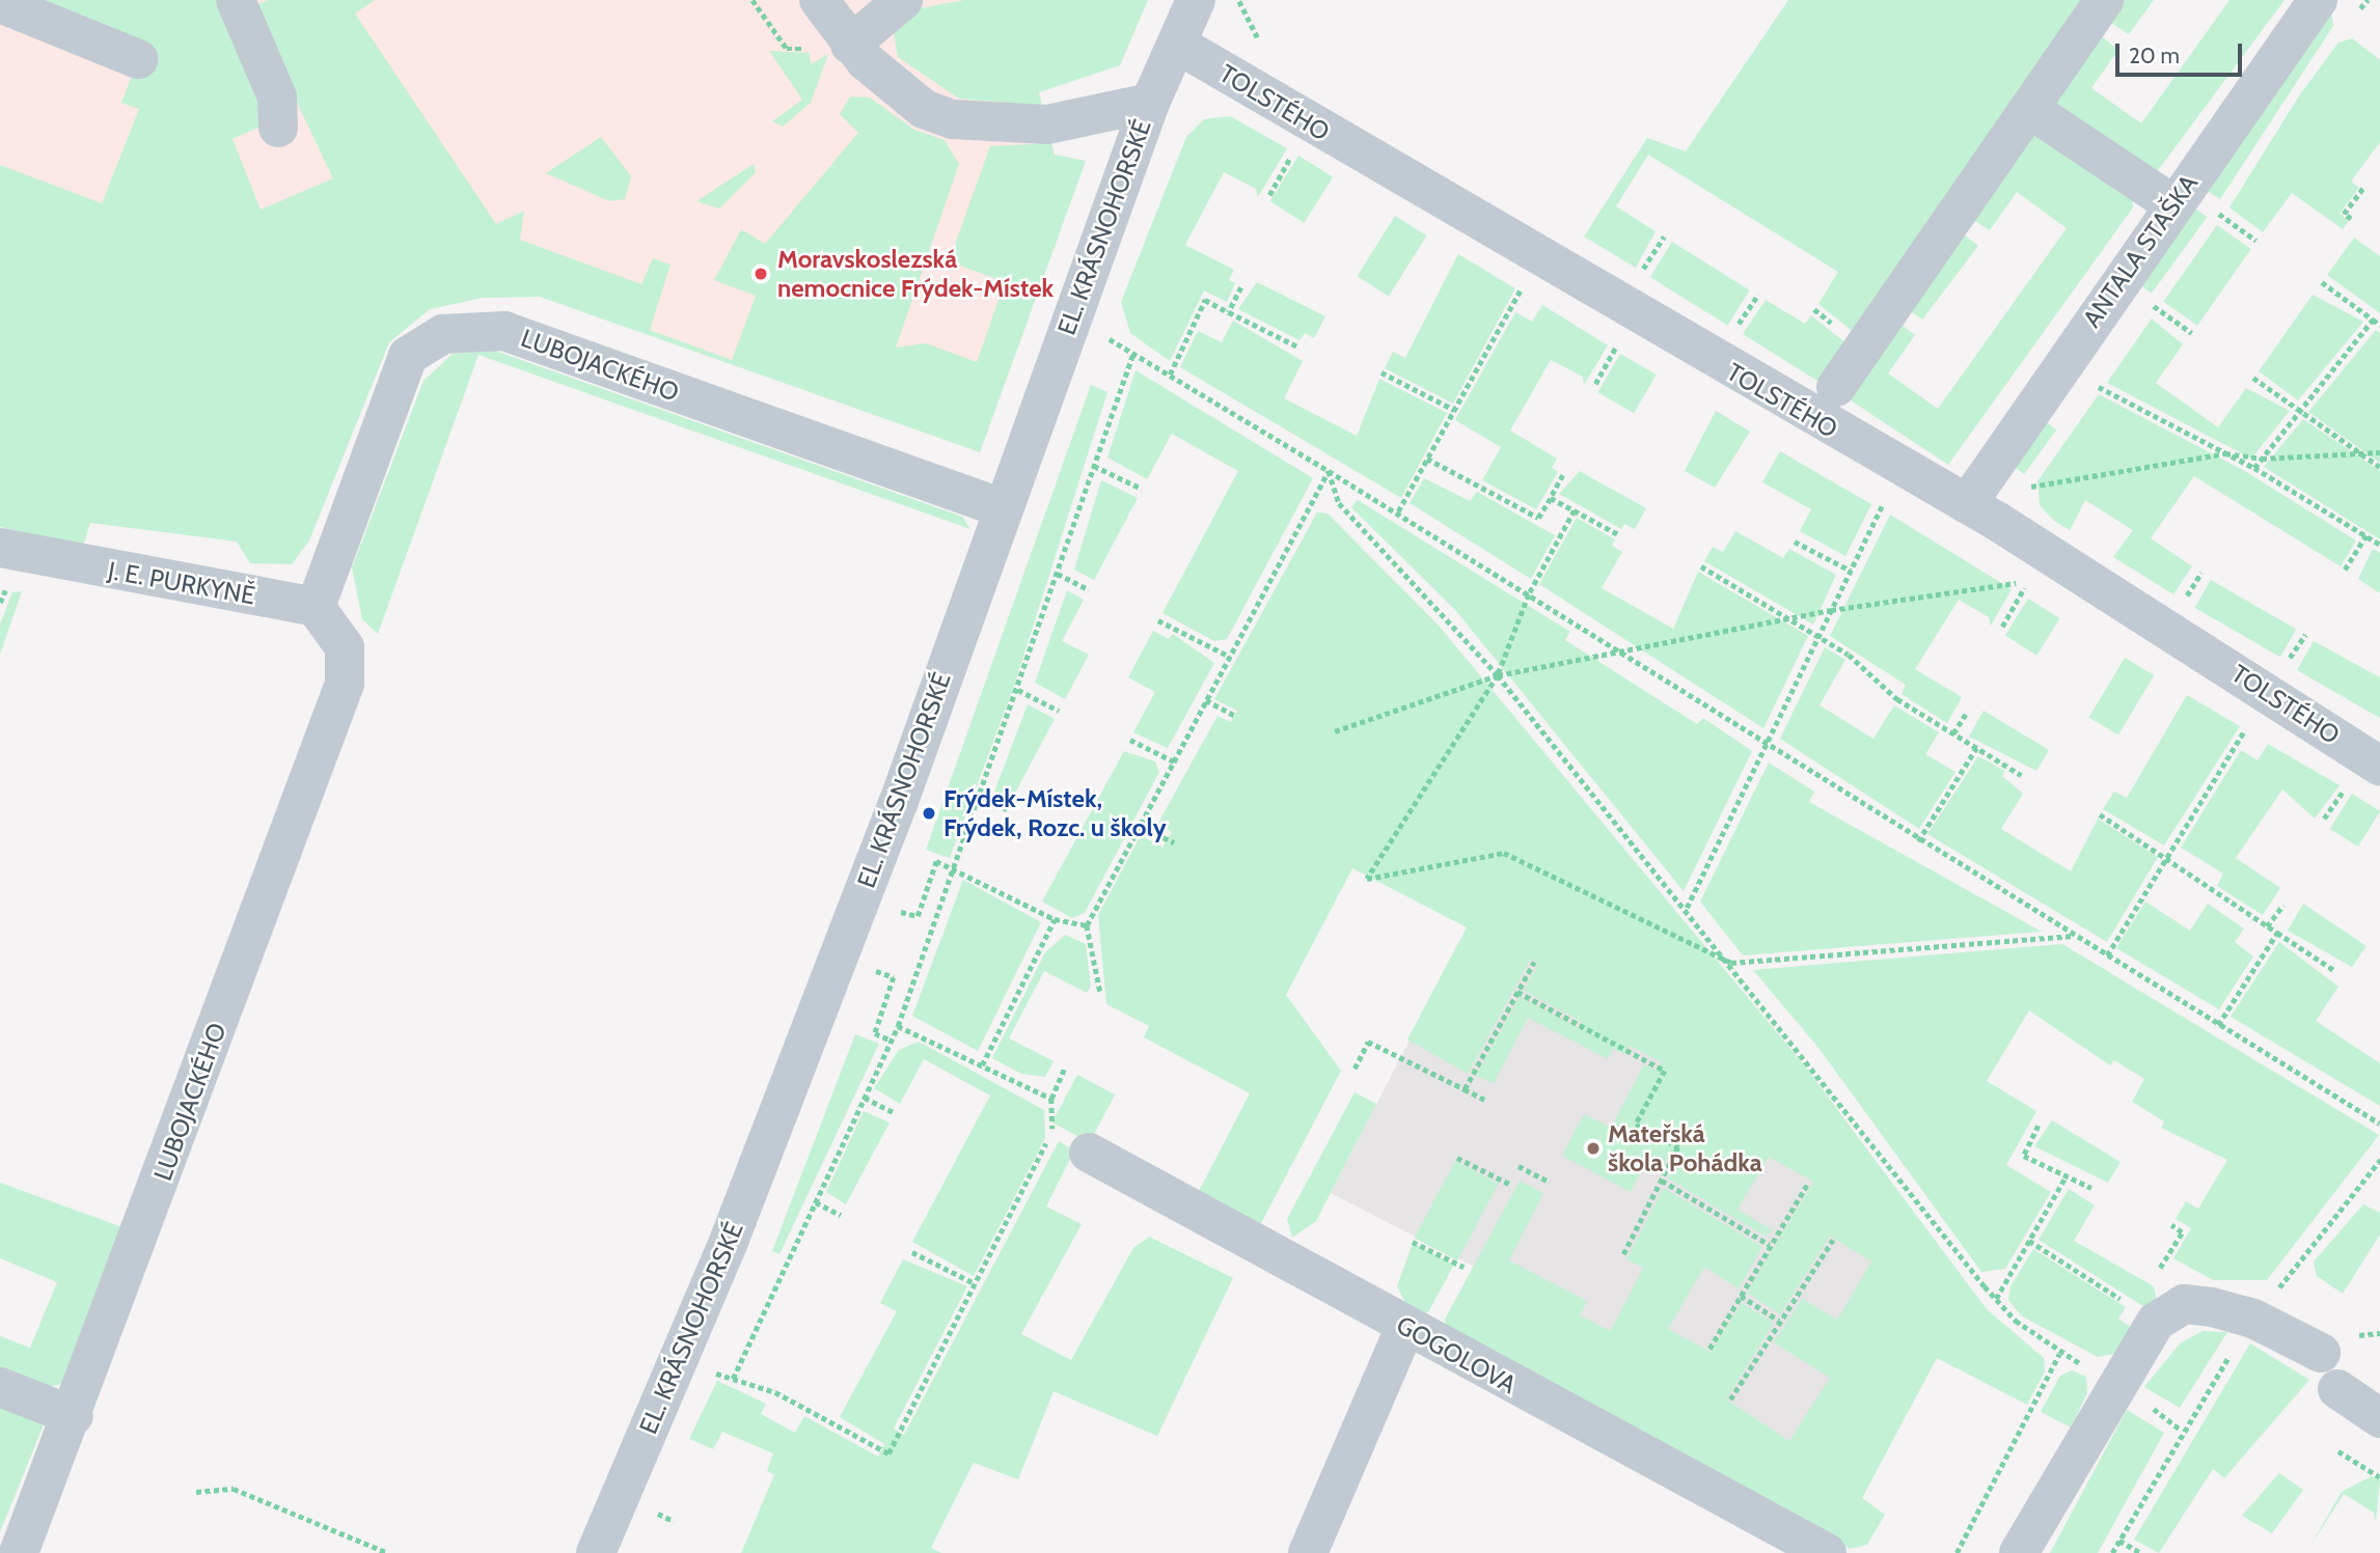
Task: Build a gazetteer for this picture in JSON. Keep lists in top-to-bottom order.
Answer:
{
  "streets": {
    "street": [
      "TOLSTÉHO",
      "EL. KRÁSNOHORSKÉ",
      "ANTALA STAŠKA",
      "LUBOJACKÉHO",
      "J. E. PURKYNĚ",
      "GOGOLOVA"
    ]
  },
  "crossings": [
    ["TOLSTÉHO", "EL. KRÁSNOHORSKÉ"],
    ["TOLSTÉHO", "ANTALA STAŠKA"],
    ["EL. KRÁSNOHORSKÉ", "LUBOJACKÉHO"],
    ["LUBOJACKÉHO", "J. E. PURKYNĚ"]
  ],
  "places": ["Moravskoslezská nemocnice Frýdek-Místek", "Frýdek-Místek, Frýdek, Rozc. u školy", "Mateřská škola Pohádka"],
  "scale_bar": "20 m"
}
